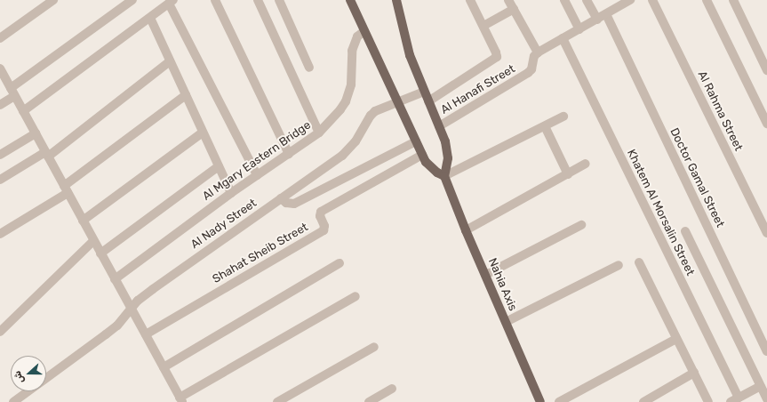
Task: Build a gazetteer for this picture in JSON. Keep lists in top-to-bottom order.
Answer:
{
  "streets": {
    "main road": ["Nahia Axis"],
    "street": [
      "Al Hanafi Street",
      "Al Rahma Street",
      "Al Mgary Eastern Bridge",
      "Doctor Gamal Street",
      "Khatem Al Morsalin Street",
      "Al Nady Street",
      "Shahat Sheib Street"
    ]
  },
  "north": "left"
}
